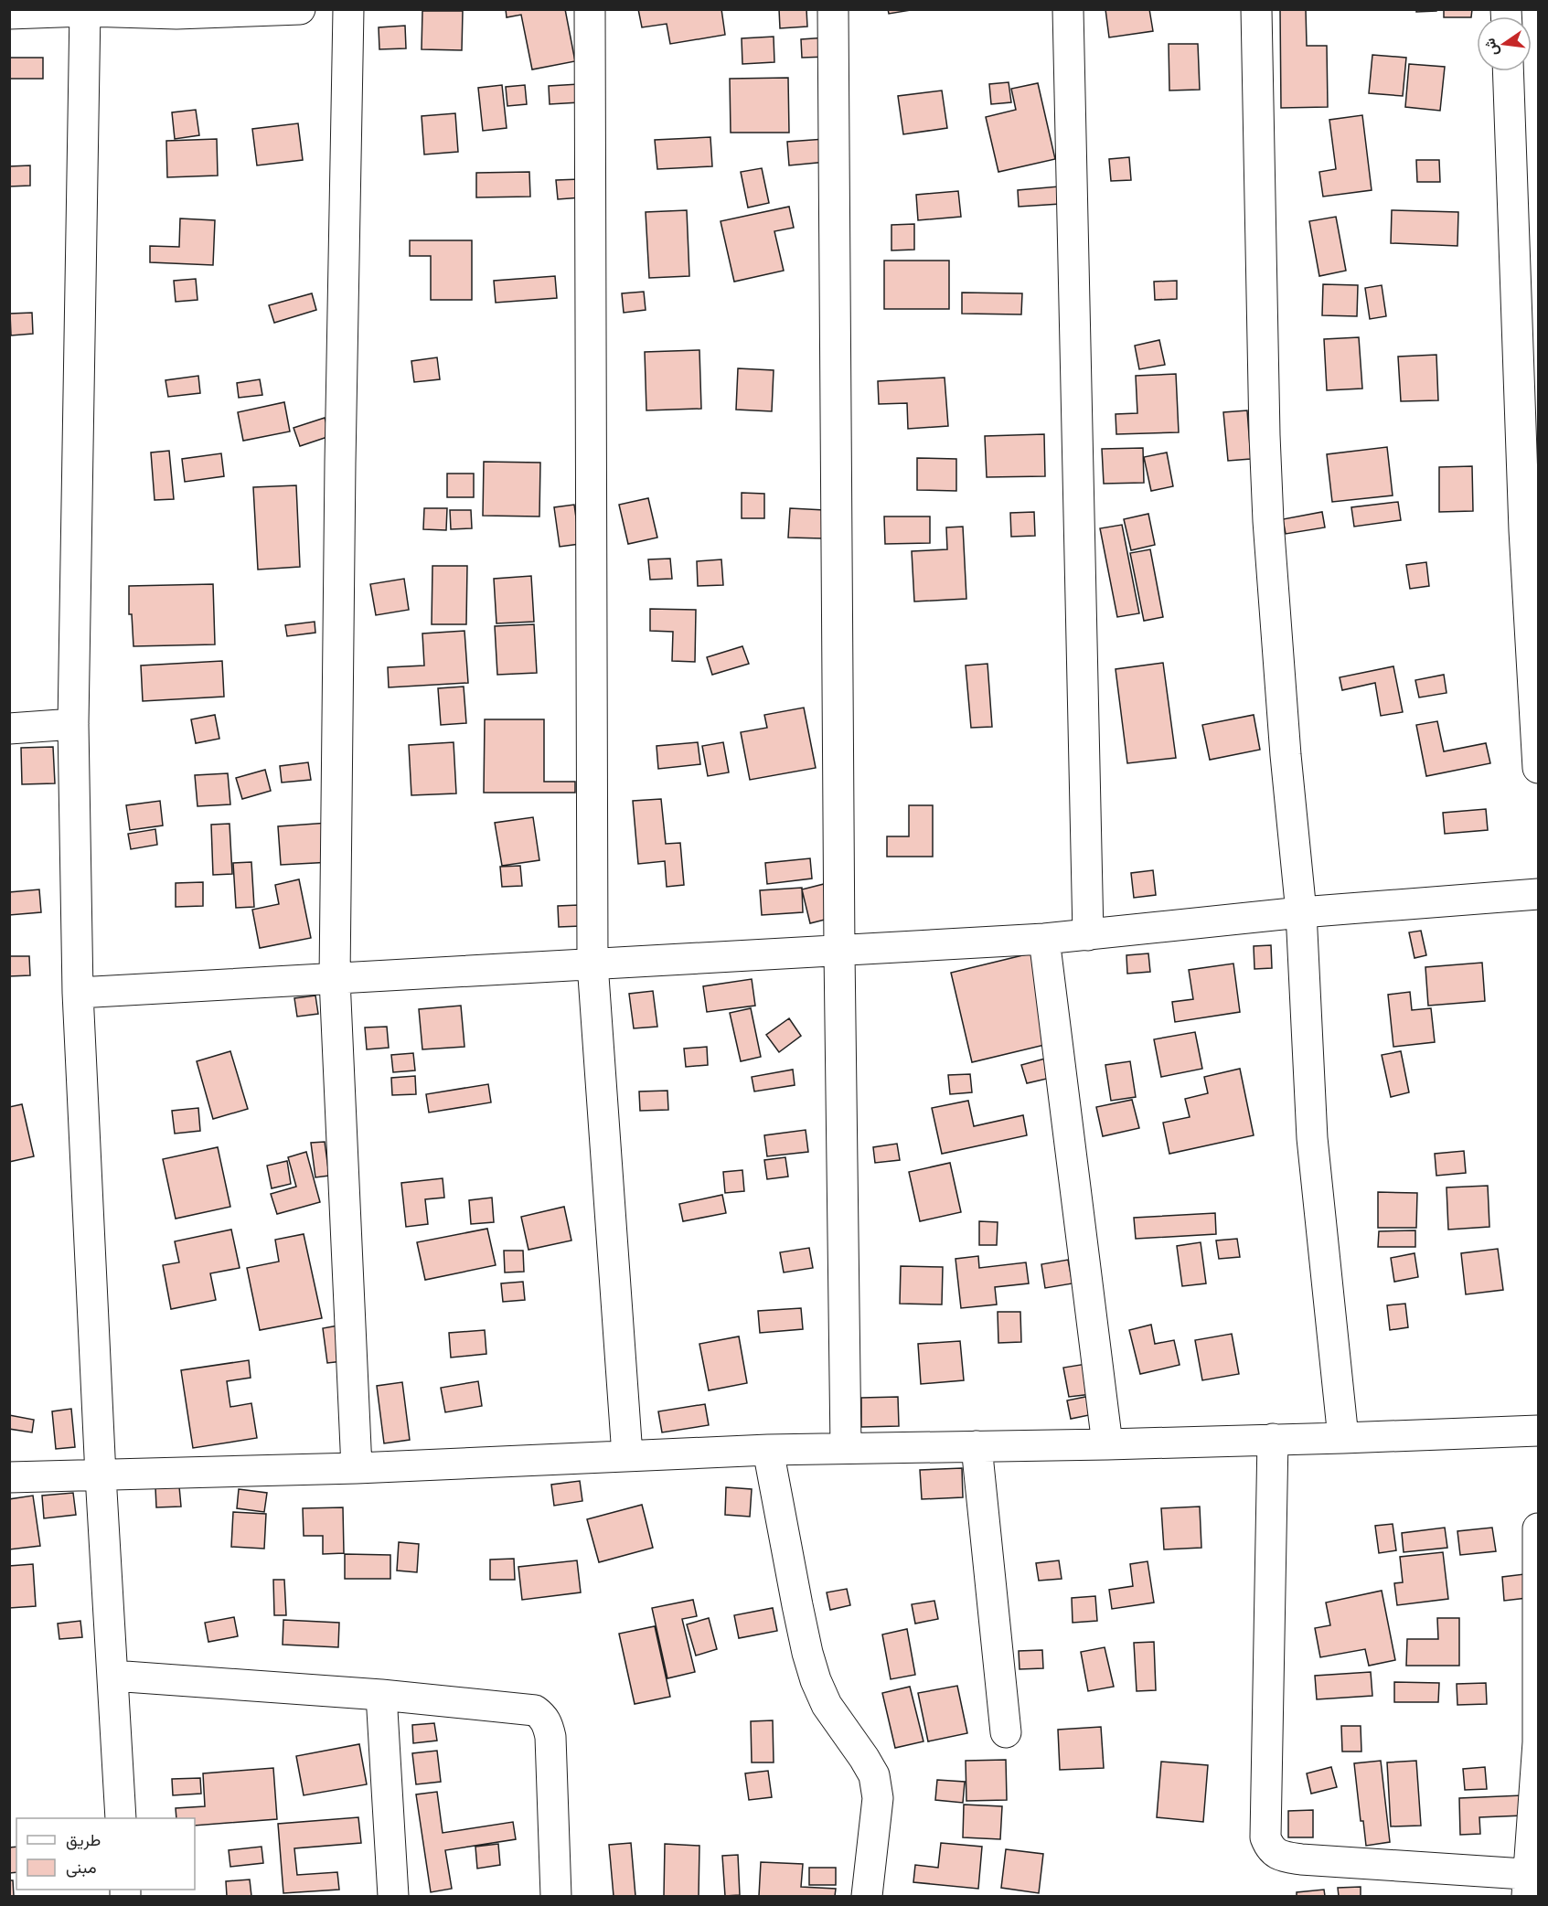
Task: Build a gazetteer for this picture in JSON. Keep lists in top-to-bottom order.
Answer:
{
  "legend": ["طريق", "مبنى"],
  "north": "left"
}
